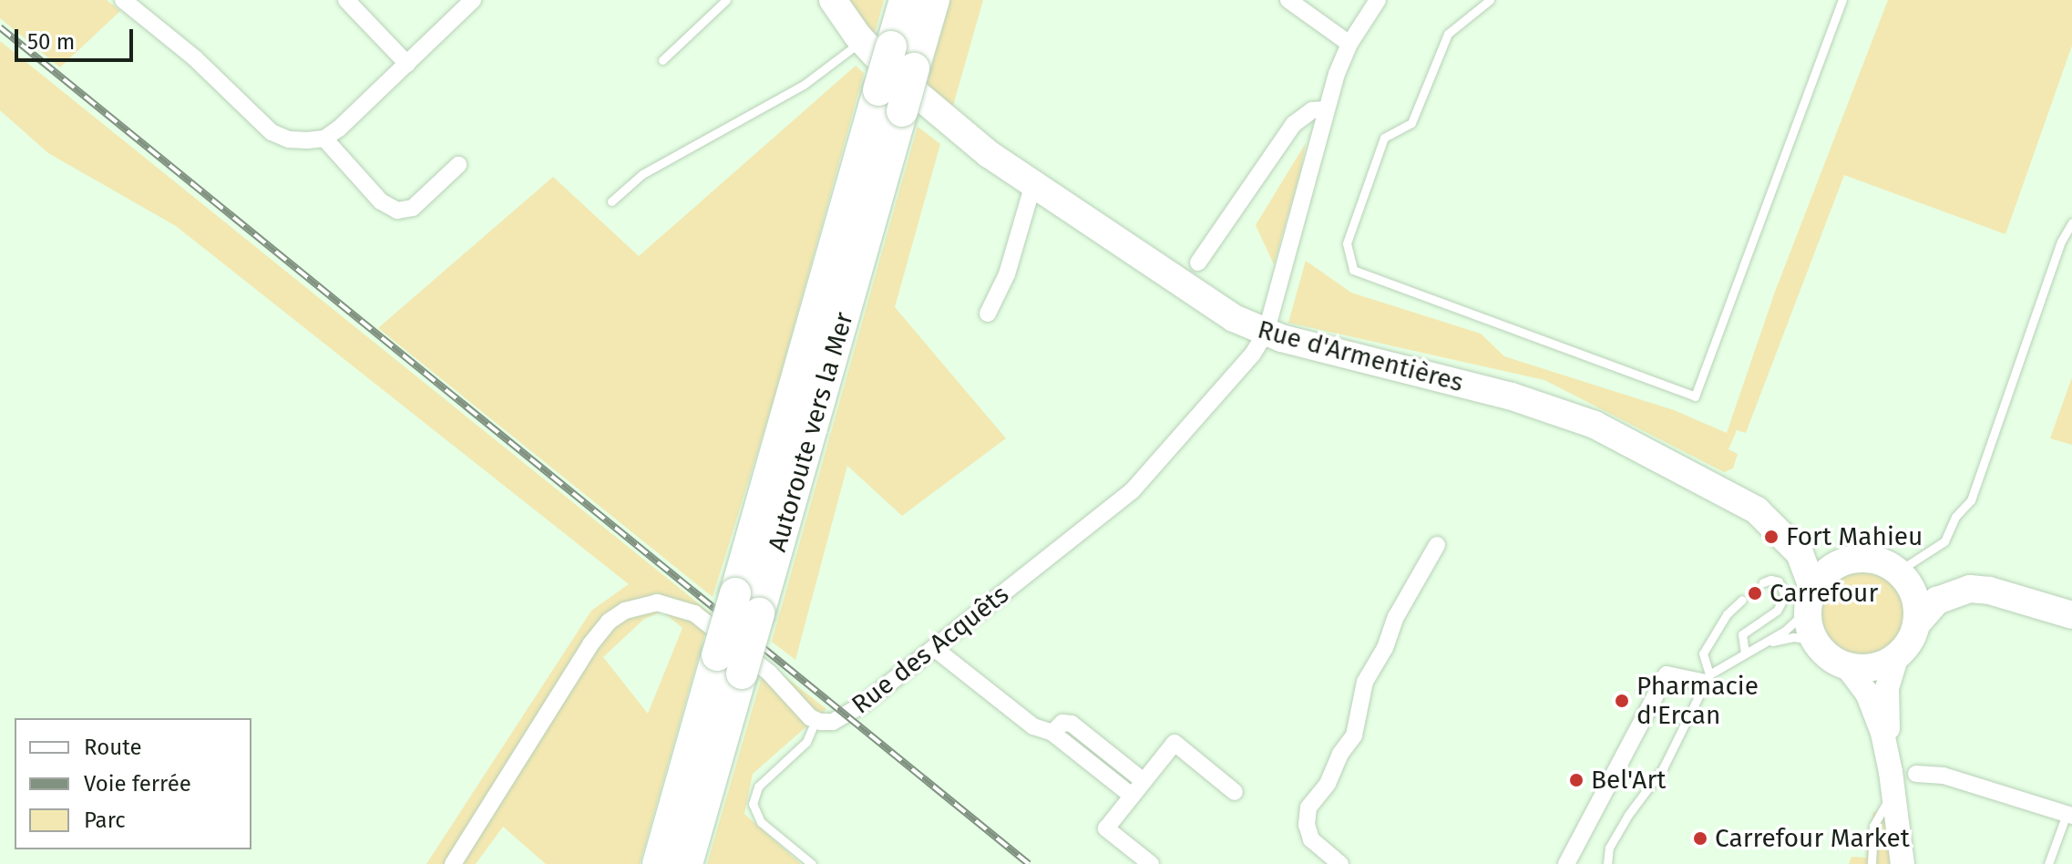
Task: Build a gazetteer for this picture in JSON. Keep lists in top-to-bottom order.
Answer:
{
  "streets": {
    "highway": ["Autoroute vers la Mer"],
    "main road": ["Rue d'Armentières"],
    "street": ["Rue des Acquêts"]
  },
  "crossings": [
    ["Rue d'Armentières", "Rue des Acquêts"]
  ],
  "places": [
    "Fort Mahieu",
    "Carrefour",
    "Pharmacie d'Ercan",
    "Bel'Art",
    "Carrefour Market"
  ],
  "legend": ["Route", "Voie ferrée", "Parc"],
  "scale_bar": "50 m"
}
